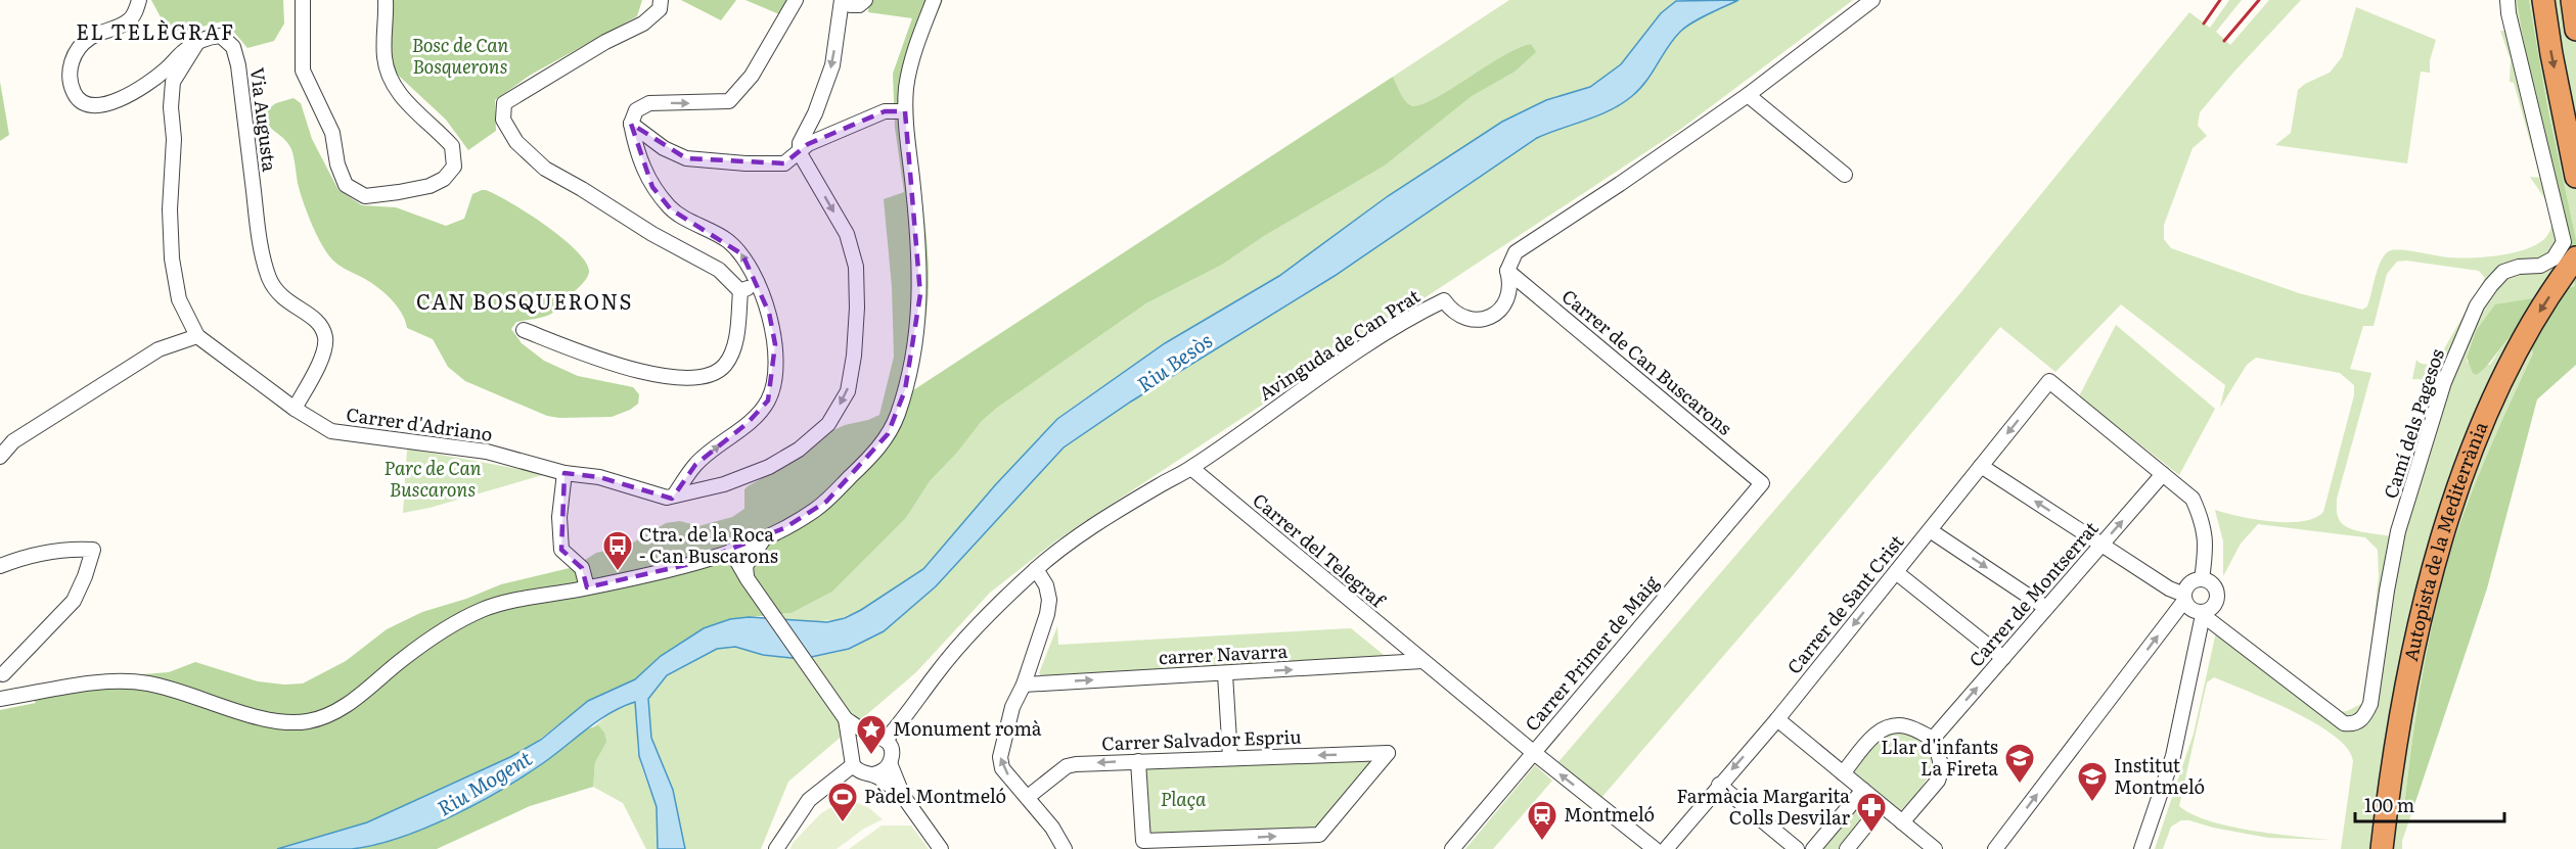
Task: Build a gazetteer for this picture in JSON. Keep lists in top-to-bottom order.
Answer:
{
  "streets": {
    "highway": ["Autopista de la Mediterrània"],
    "street": [
      "Via Augusta",
      "Avinguda de Can Prat",
      "Carrer de Can Buscarons",
      "Camí dels Pagesos",
      "Carrer d'Adriano",
      "Carrer del Telegraf",
      "Carrer de Montserrat",
      "Carrer de Sant Crist",
      "Carrer Primer de Maig",
      "carrer Navarra",
      "Carrer Salvador Espriu"
    ]
  },
  "crossings": [
    ["Via Augusta", "Carrer d'Adriano"],
    ["Avinguda de Can Prat", "Carrer de Can Buscarons"],
    ["Avinguda de Can Prat", "Carrer del Telegraf"],
    ["Carrer de Can Buscarons", "Carrer Primer de Maig"],
    ["Carrer del Telegraf", "Carrer Primer de Maig"],
    ["Carrer del Telegraf", "carrer Navarra"],
    ["Carrer de Montserrat", "Carrer de Sant Crist"]
  ],
  "one_way": ["Autopista de la Mediterrània", "carrer Navarra"],
  "districts": ["EL TELÈGRAF", "CAN BOSQUERONS"],
  "water": ["Riu Besòs", "Riu Mogent"],
  "parks": ["Bosc de Can Bosquerons", "Parc de Can Buscarons", "Plaça"],
  "places": {
    "bus stop": ["Ctra. de la Roca - Can Buscarons"],
    "place": ["Monument romà"],
    "school or university": ["Llar d'infants La Fireta", "Institut Montmeló"],
    "sports": ["Pàdel Montmeló"],
    "pharmacy": ["Farmàcia Margarita Colls Desvilar"],
    "station": ["Montmeló"]
  },
  "scale_bar": "100 m"
}
